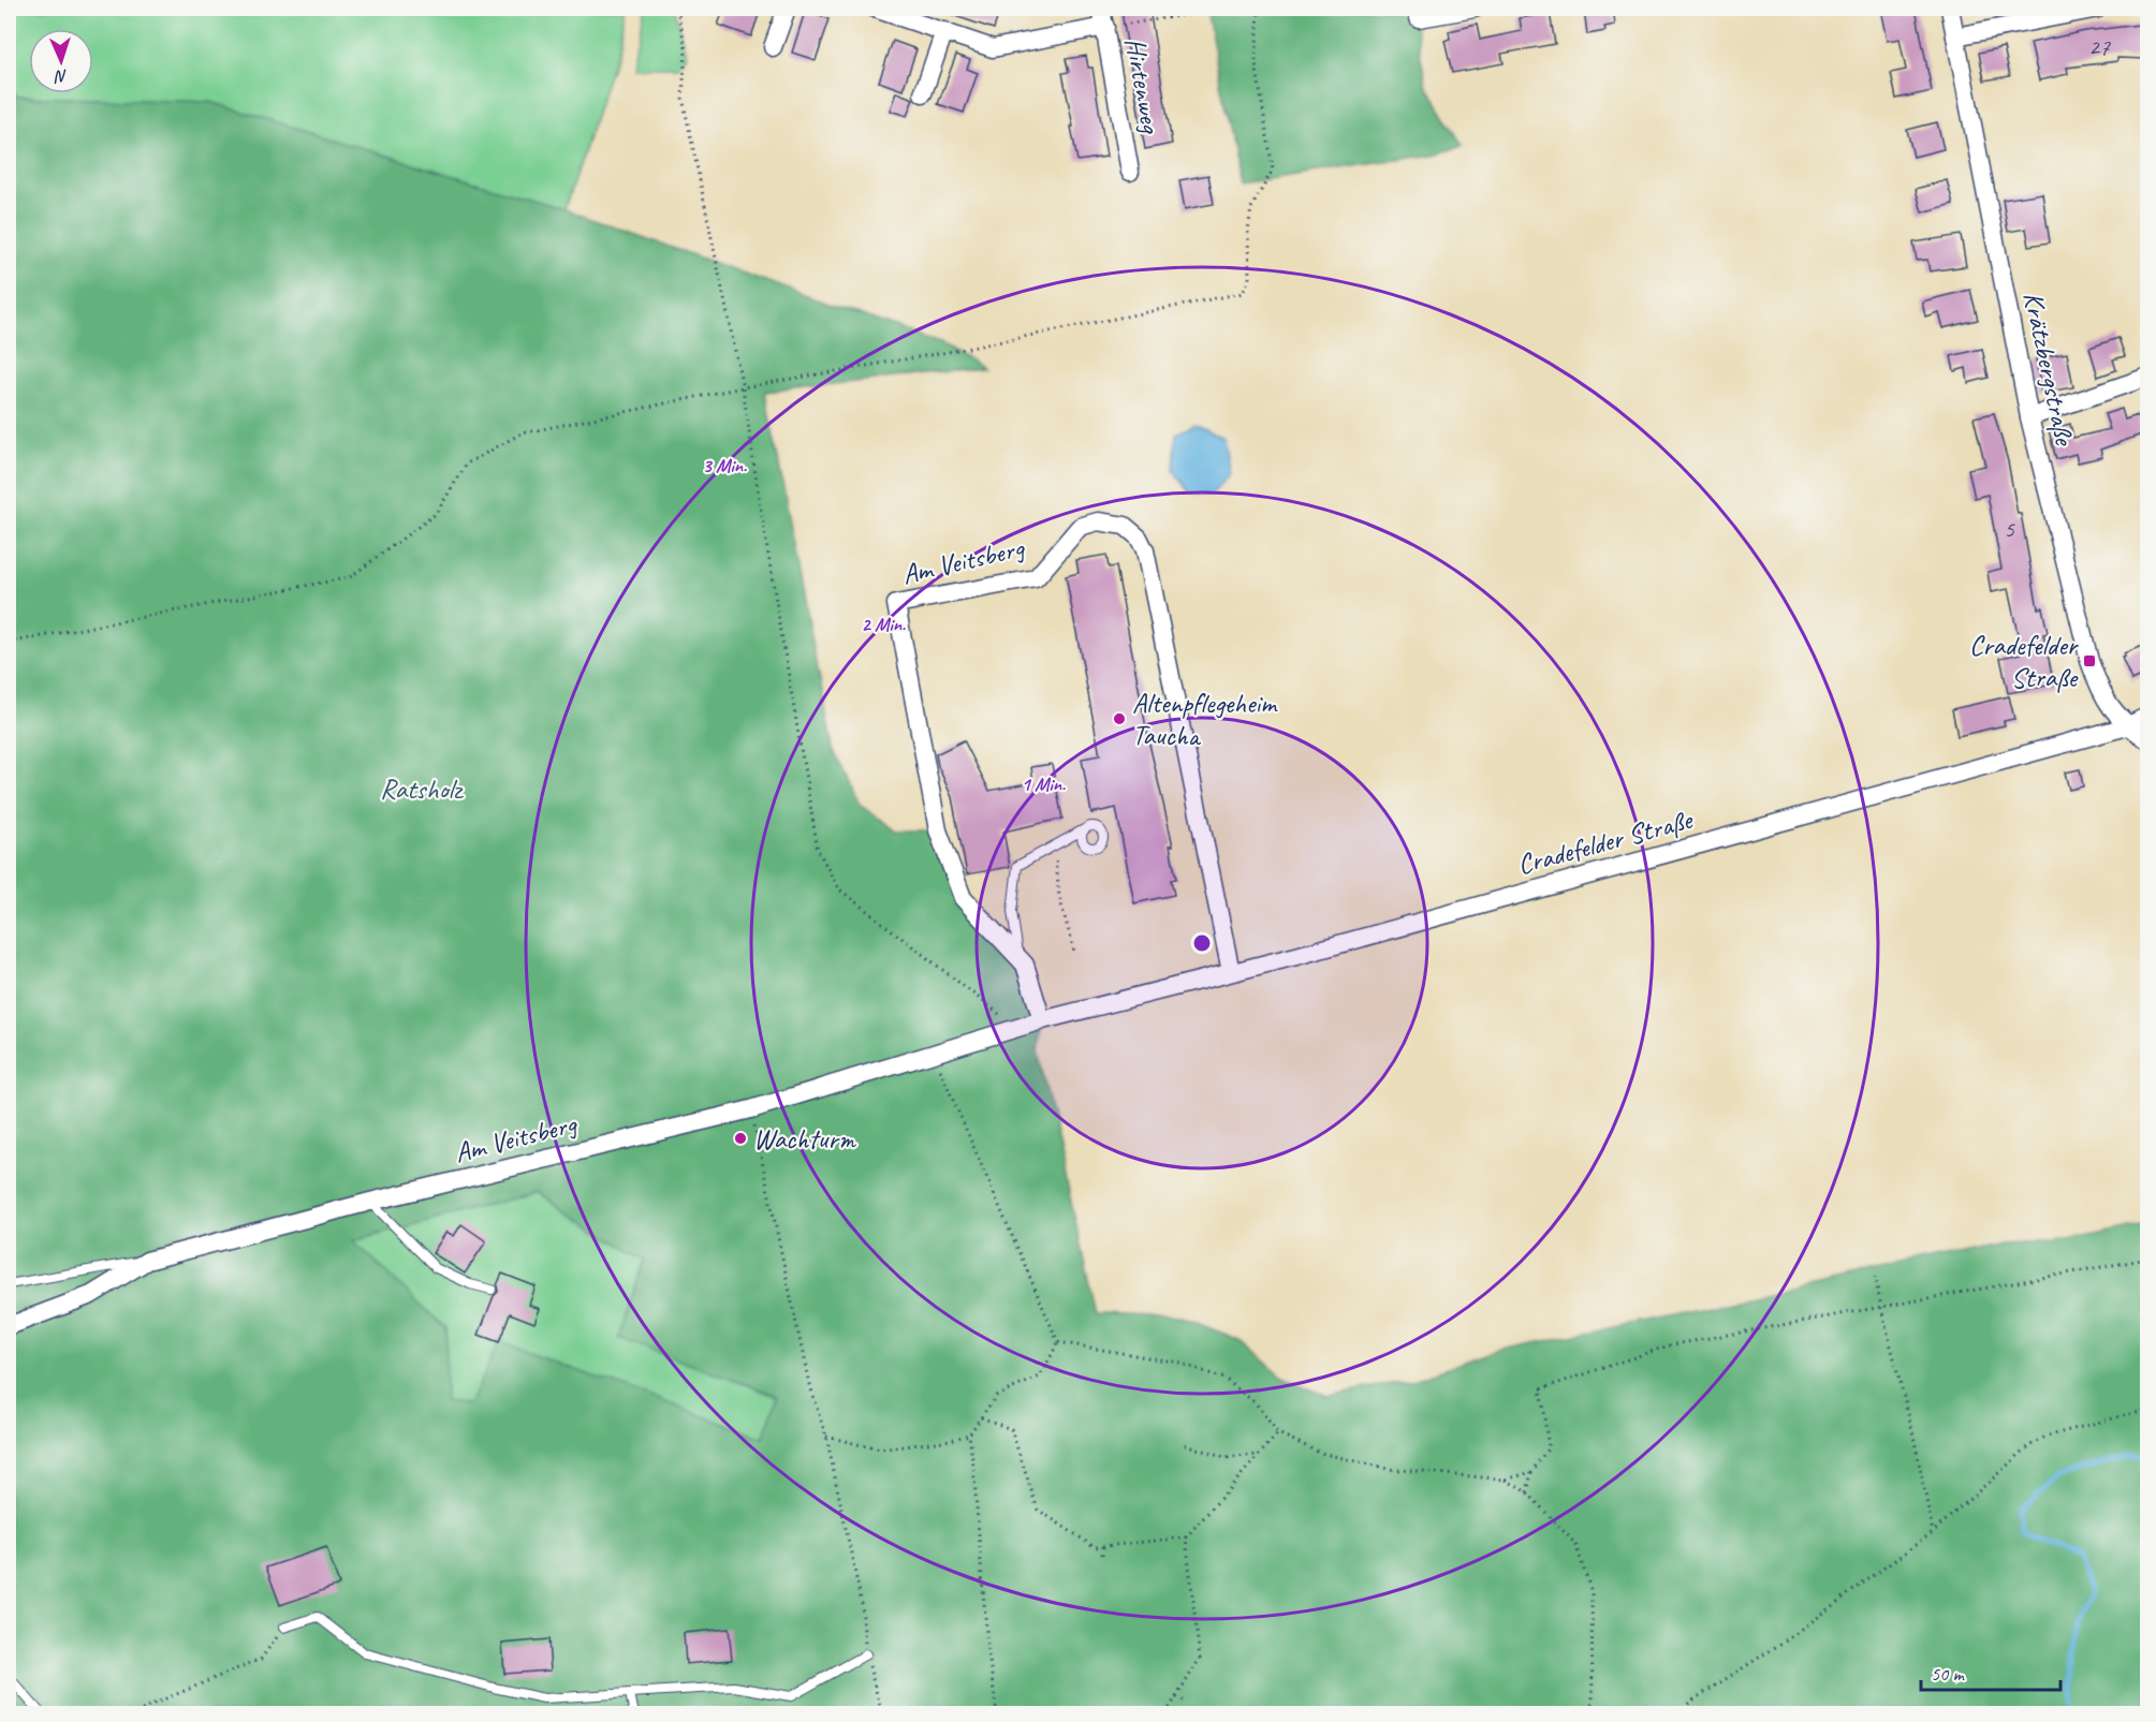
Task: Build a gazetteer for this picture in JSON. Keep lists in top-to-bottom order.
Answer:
{
  "streets": {
    "street": [
      "Hirtenweg",
      "Krätzbergstraße",
      "Am Veitsberg",
      "Cradefelder Straße"
    ]
  },
  "crossings": [
    ["Krätzbergstraße", "Cradefelder Straße"],
    ["Am Veitsberg", "Cradefelder Straße"]
  ],
  "parks": ["Ratsholz"],
  "places": {
    "transit": ["Cradefelder Straße"],
    "other": ["Altenpflegeheim Taucha", "Wachturm"]
  },
  "house_numbers": ["27", "5"],
  "scale_bar": "50 m",
  "north": "bottom",
  "rings": ["3 Min.", "2 Min.", "1 Min."]
}
